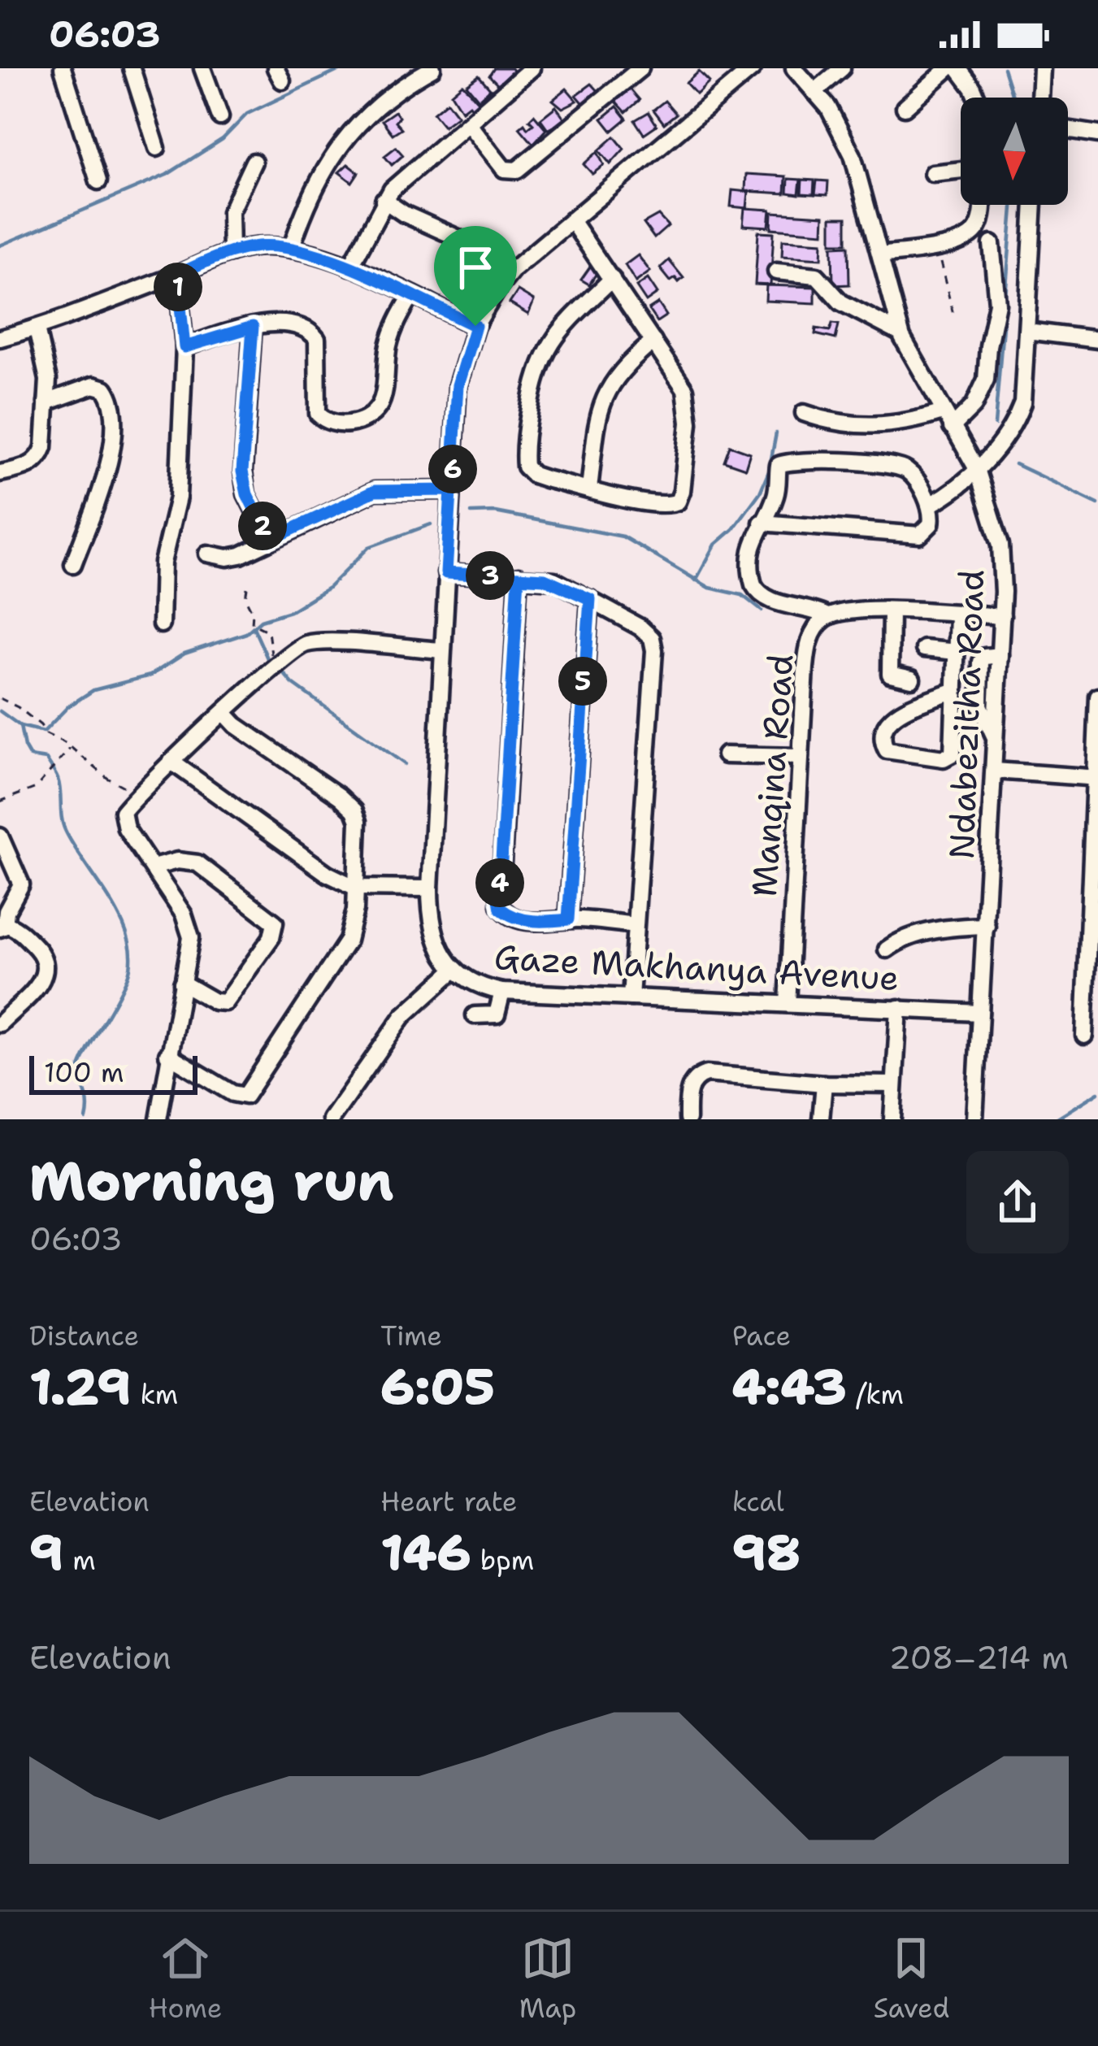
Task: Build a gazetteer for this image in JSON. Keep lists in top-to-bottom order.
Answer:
{
  "streets": {
    "street": ["Ndabezitha Road", "Manqina Road", "Gaze Makhanya Avenue"]
  },
  "crossings": [
    ["Ndabezitha Road", "Manqina Road"],
    ["Ndabezitha Road", "Gaze Makhanya Avenue"],
    ["Manqina Road", "Gaze Makhanya Avenue"]
  ],
  "scale_bar": "100 m",
  "north": "bottom",
  "page": {
    "status": "06:03",
    "pins": [
      "1",
      "6",
      "2",
      "3",
      "5",
      "4"
    ],
    "scale": "100 m",
    "heading": ["Morning run", "06:03"],
    "stats": [
      ["Distance", "1.29 km"],
      ["Time", "6:05"],
      ["Pace", "4:43 /km"],
      ["Elevation", "9 m"],
      ["Heart rate", "146 bpm"],
      ["kcal", "98"]
    ],
    "chart": ["Elevation", "208–214 m"],
    "tabs": ["Home", "Map", "Saved"]
  }
}
